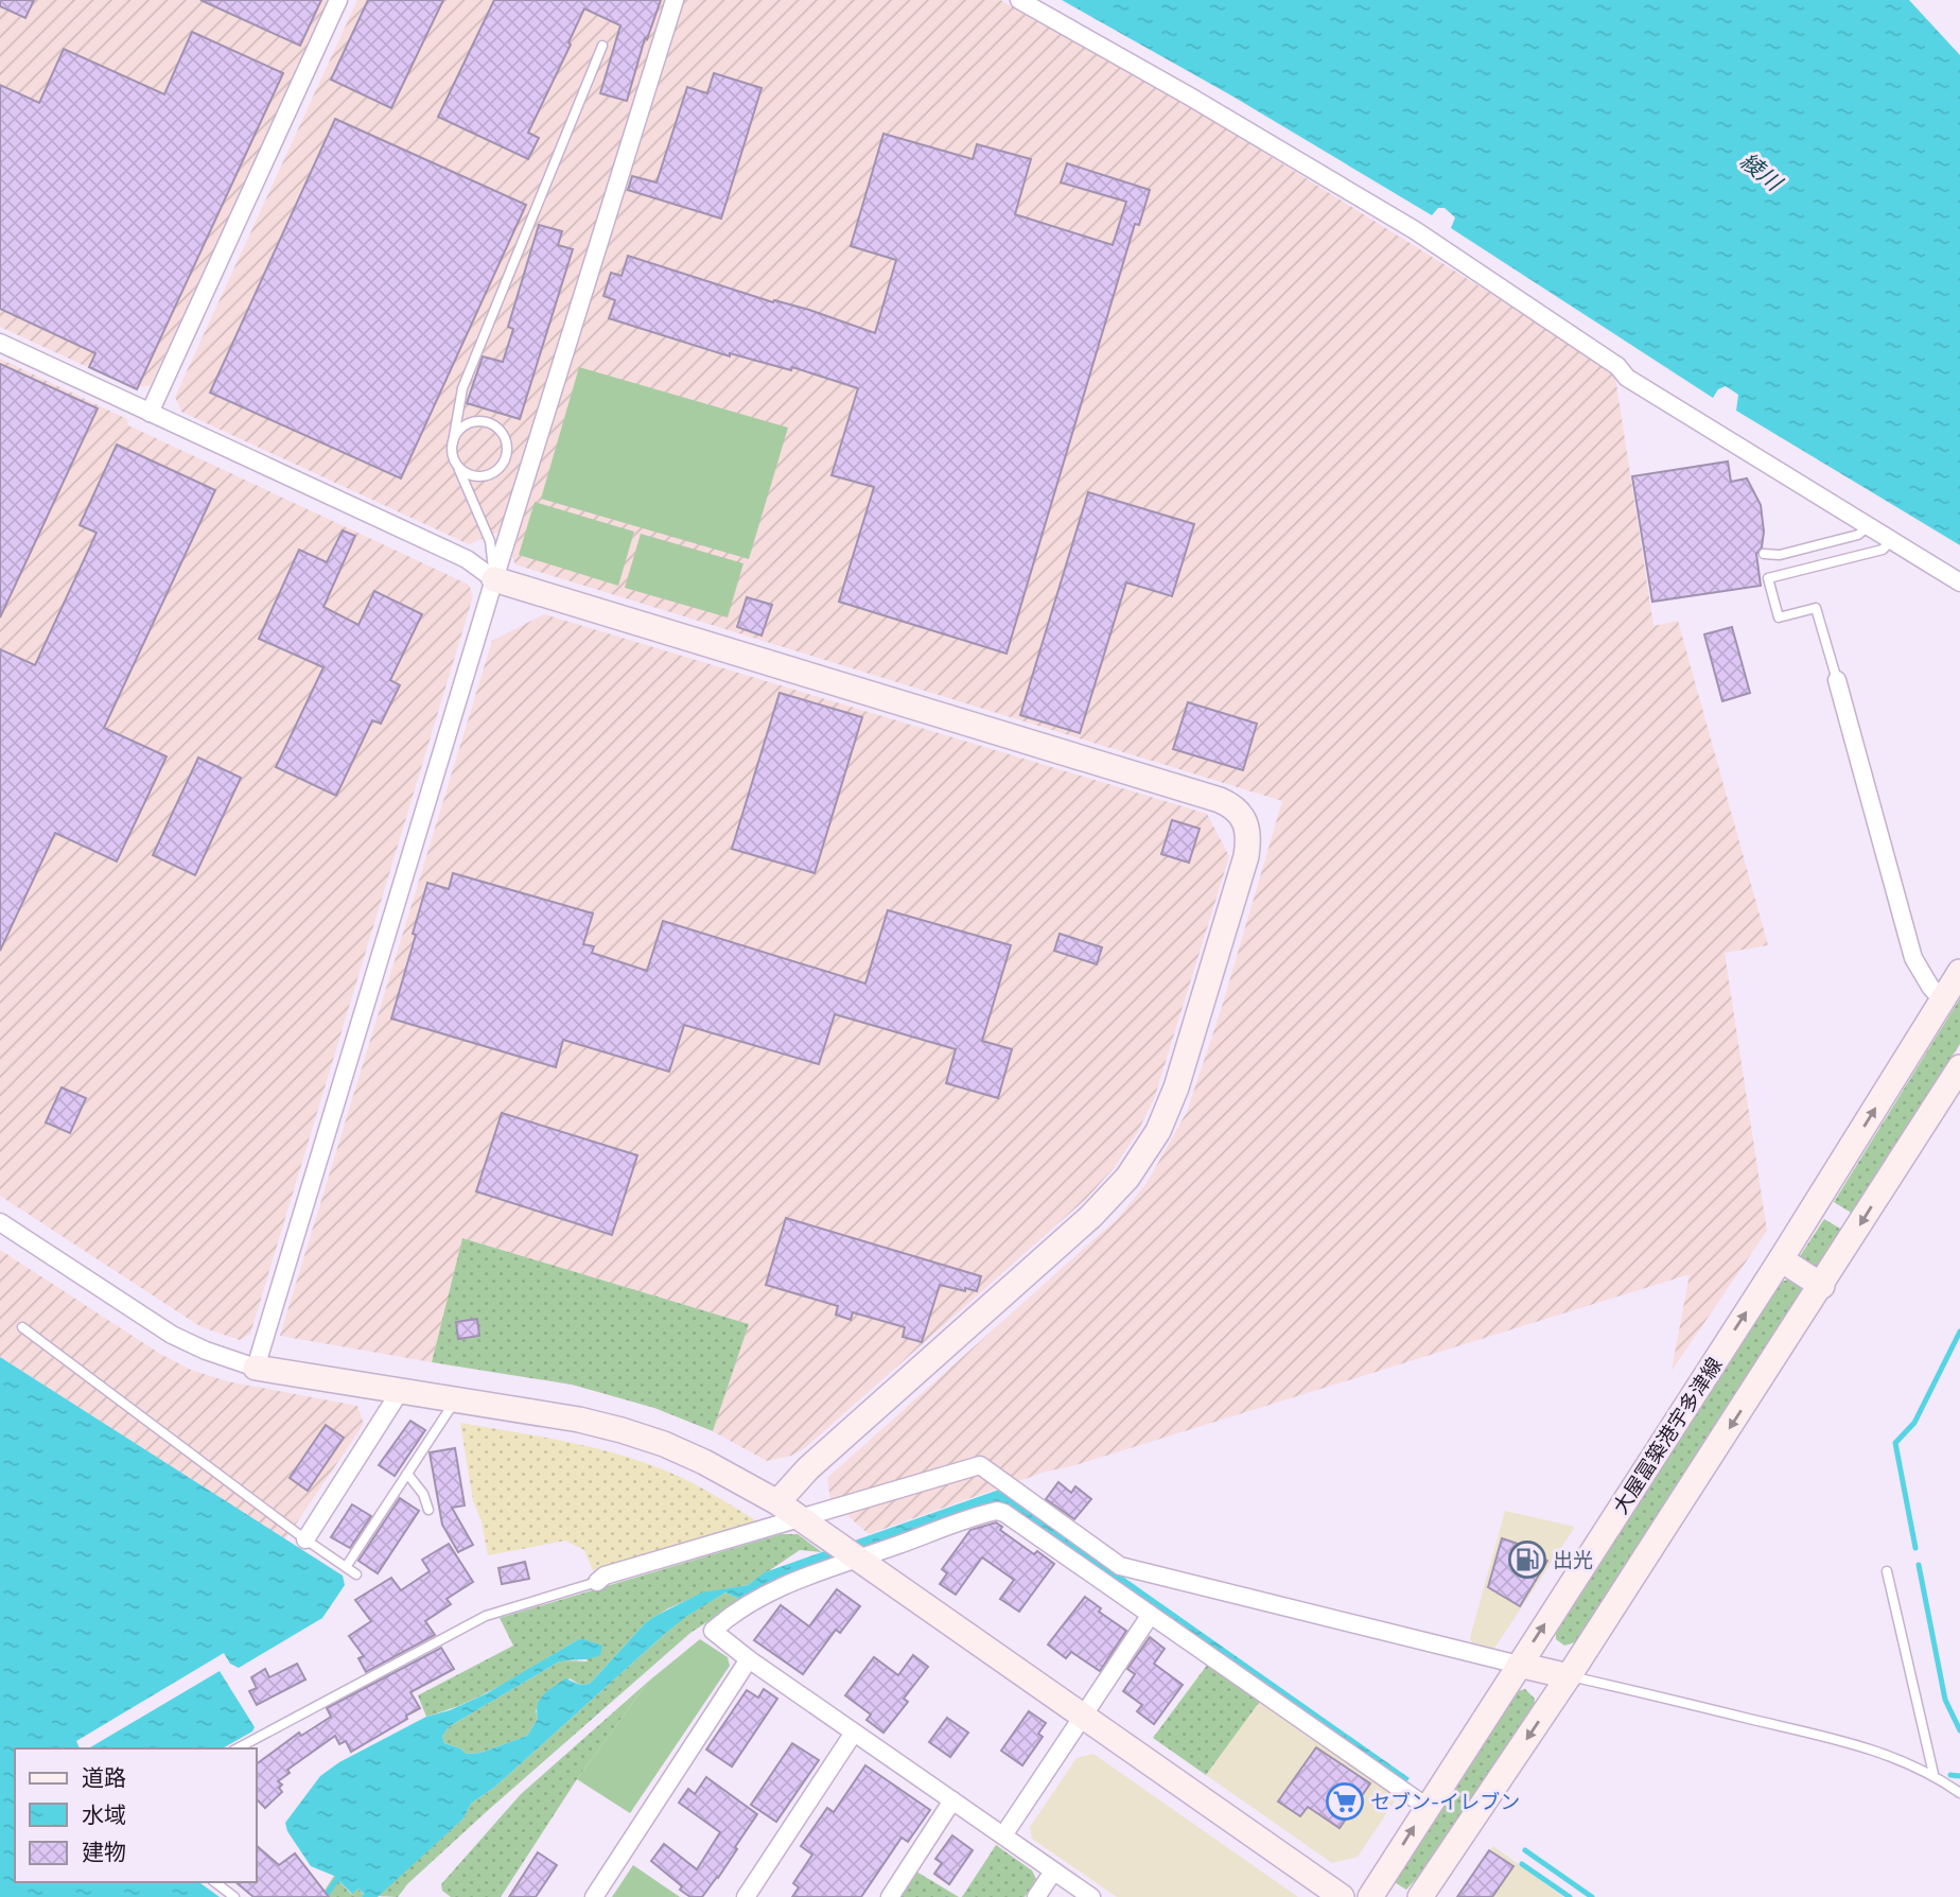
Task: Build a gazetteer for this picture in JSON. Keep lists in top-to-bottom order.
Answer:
{
  "streets": {
    "street": ["大屋冨築港宇多津線"]
  },
  "water": ["綾川"],
  "places": {
    "fuel station": ["出光"],
    "supermarket": ["セブン-イレブン"]
  },
  "legend": ["道路", "水域", "建物"]
}
